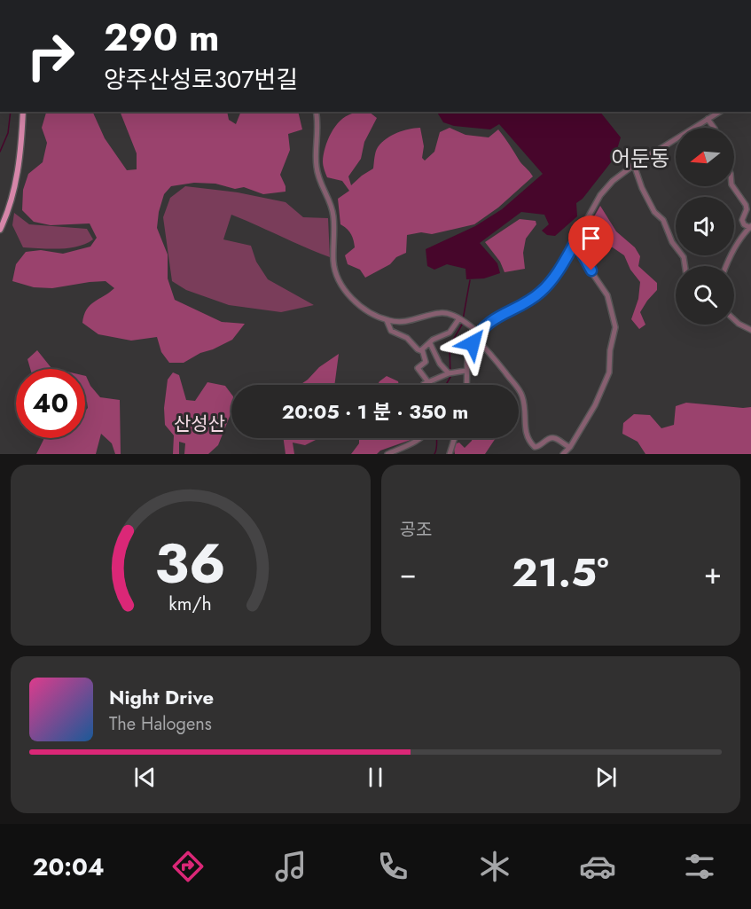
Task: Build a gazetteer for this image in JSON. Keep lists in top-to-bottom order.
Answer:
{
  "districts": ["어둔동"],
  "parks": ["산성산"],
  "north": "left",
  "page": {
    "turn": ["290 m", "양주산성로307번길"],
    "limit": "40",
    "trip": "20:05 · 1 분 · 350 m",
    "tile": "공조",
    "heat": ["−", "21.5°", "+"],
    "song": ["Night Drive", "The Halogens"],
    "tabs": "20:04",
    "gauge": ["36", "km/h"]
  }
}
